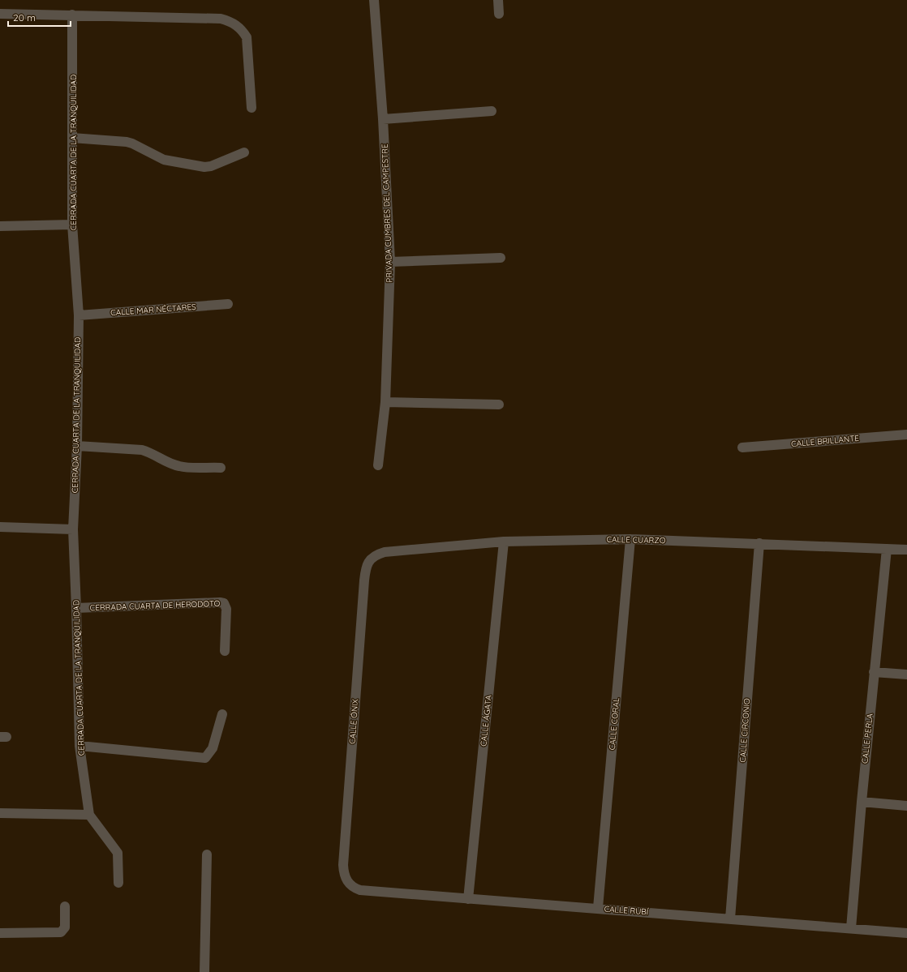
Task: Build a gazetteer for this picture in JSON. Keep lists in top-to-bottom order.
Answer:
{
  "streets": {
    "street": [
      "CERRADA CUARTA DE LA TRANQUILIDAD",
      "PRIVADA CUMBRES DEL CAMPESTRE",
      "CALLE MAR NÉCTARES",
      "CALLE BRILLANTE",
      "CALLE CUARZO",
      "CERRADA CUARTA DE HERODOTO",
      "CALLE ÁGATA",
      "CALLE ÓNIX",
      "CALLE CORAL",
      "CALLE CIRCONIO",
      "CALLE PERLA",
      "CALLE RUBÍ"
    ]
  },
  "crossings": [
    ["CERRADA CUARTA DE LA TRANQUILIDAD", "CALLE MAR NÉCTARES"],
    ["CERRADA CUARTA DE LA TRANQUILIDAD", "CERRADA CUARTA DE HERODOTO"],
    ["CALLE CUARZO", "CALLE ÁGATA"],
    ["CALLE CUARZO", "CALLE ÓNIX"],
    ["CALLE CUARZO", "CALLE CORAL"],
    ["CALLE CUARZO", "CALLE CIRCONIO"],
    ["CALLE CUARZO", "CALLE PERLA"],
    ["CALLE ÁGATA", "CALLE RUBÍ"],
    ["CALLE ÓNIX", "CALLE RUBÍ"],
    ["CALLE CORAL", "CALLE RUBÍ"],
    ["CALLE CIRCONIO", "CALLE RUBÍ"],
    ["CALLE PERLA", "CALLE RUBÍ"]
  ],
  "scale_bar": "20 m"
}
